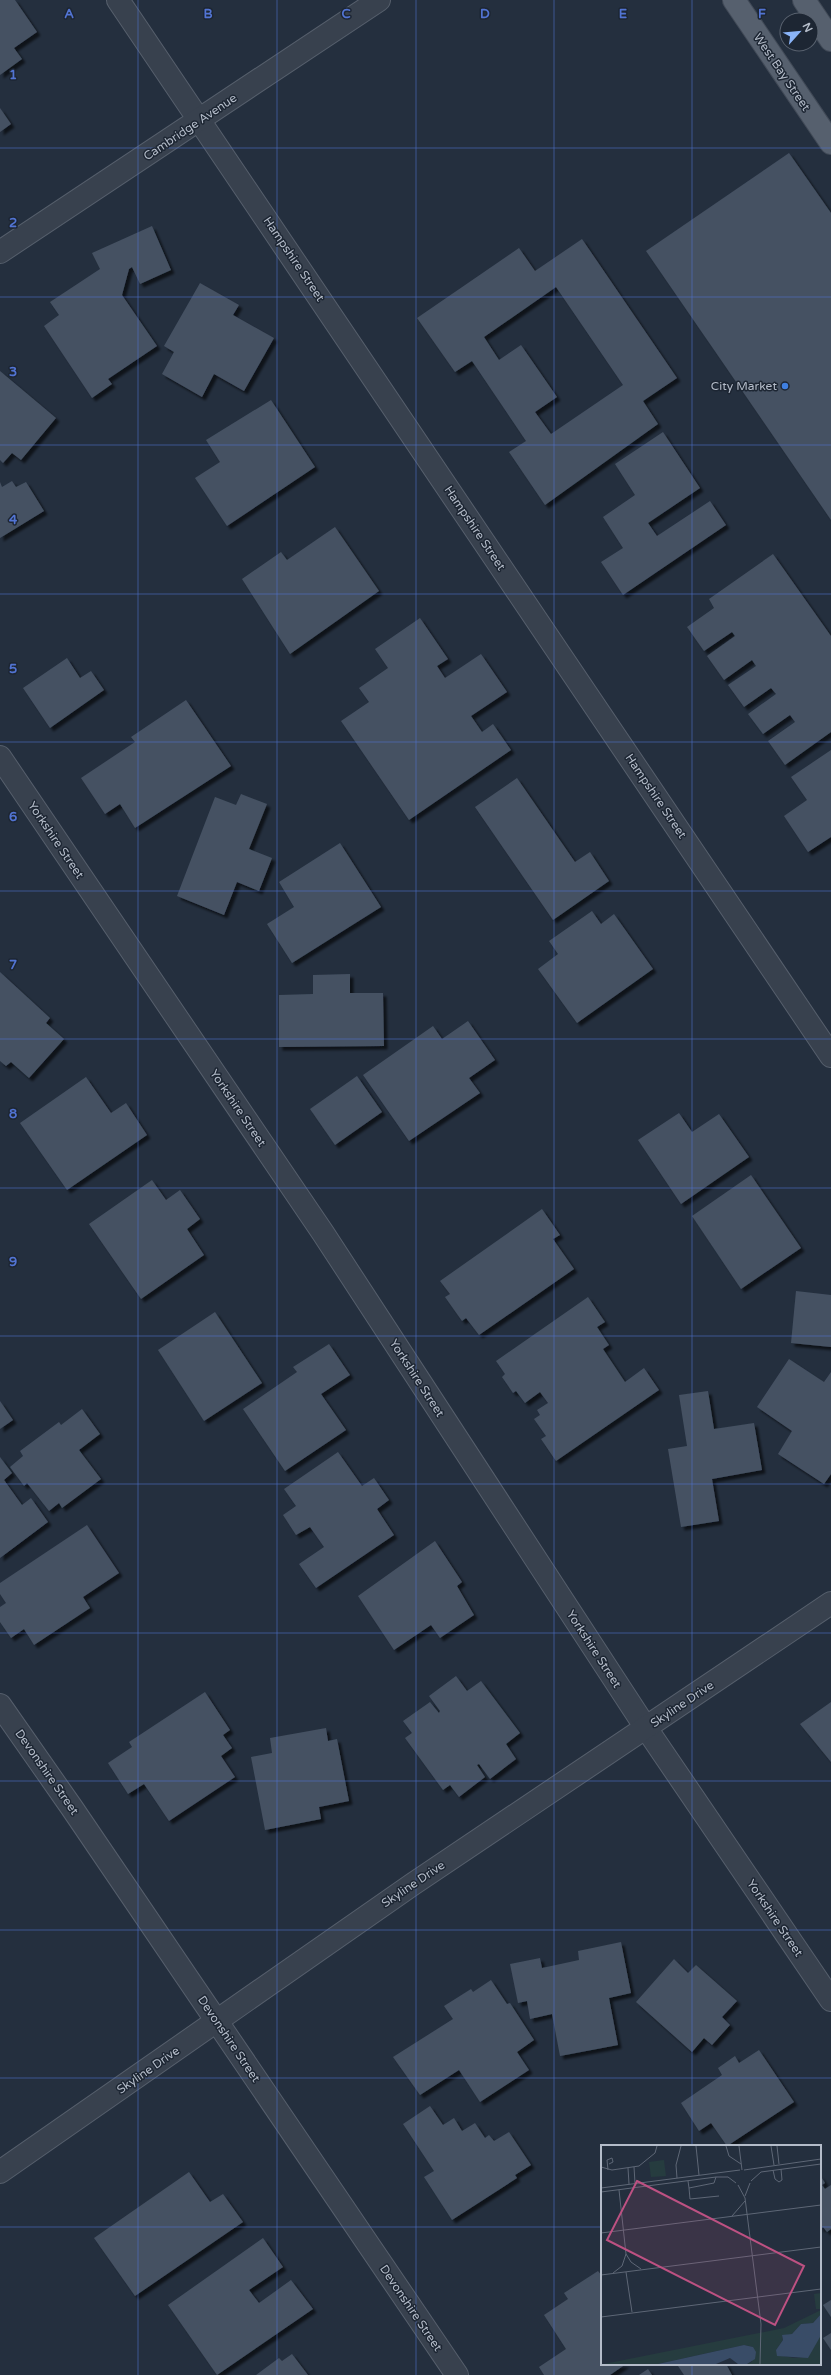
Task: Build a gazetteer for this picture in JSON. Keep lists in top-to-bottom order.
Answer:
{
  "streets": {
    "main road": ["West Bay Street"],
    "street": [
      "Cambridge Avenue",
      "Hampshire Street",
      "Yorkshire Street",
      "Skyline Drive",
      "Devonshire Street"
    ]
  },
  "crossings": [
    ["Cambridge Avenue", "Hampshire Street"],
    ["Yorkshire Street", "Skyline Drive"],
    ["Skyline Drive", "Devonshire Street"]
  ],
  "places": ["City Market"],
  "north": "top right",
  "grid": {
    "columns": [
      "A",
      "B",
      "C",
      "D",
      "E",
      "F"
    ],
    "rows": [
      "1",
      "2",
      "3",
      "4",
      "5",
      "6",
      "7",
      "8",
      "9"
    ]
  }
}
